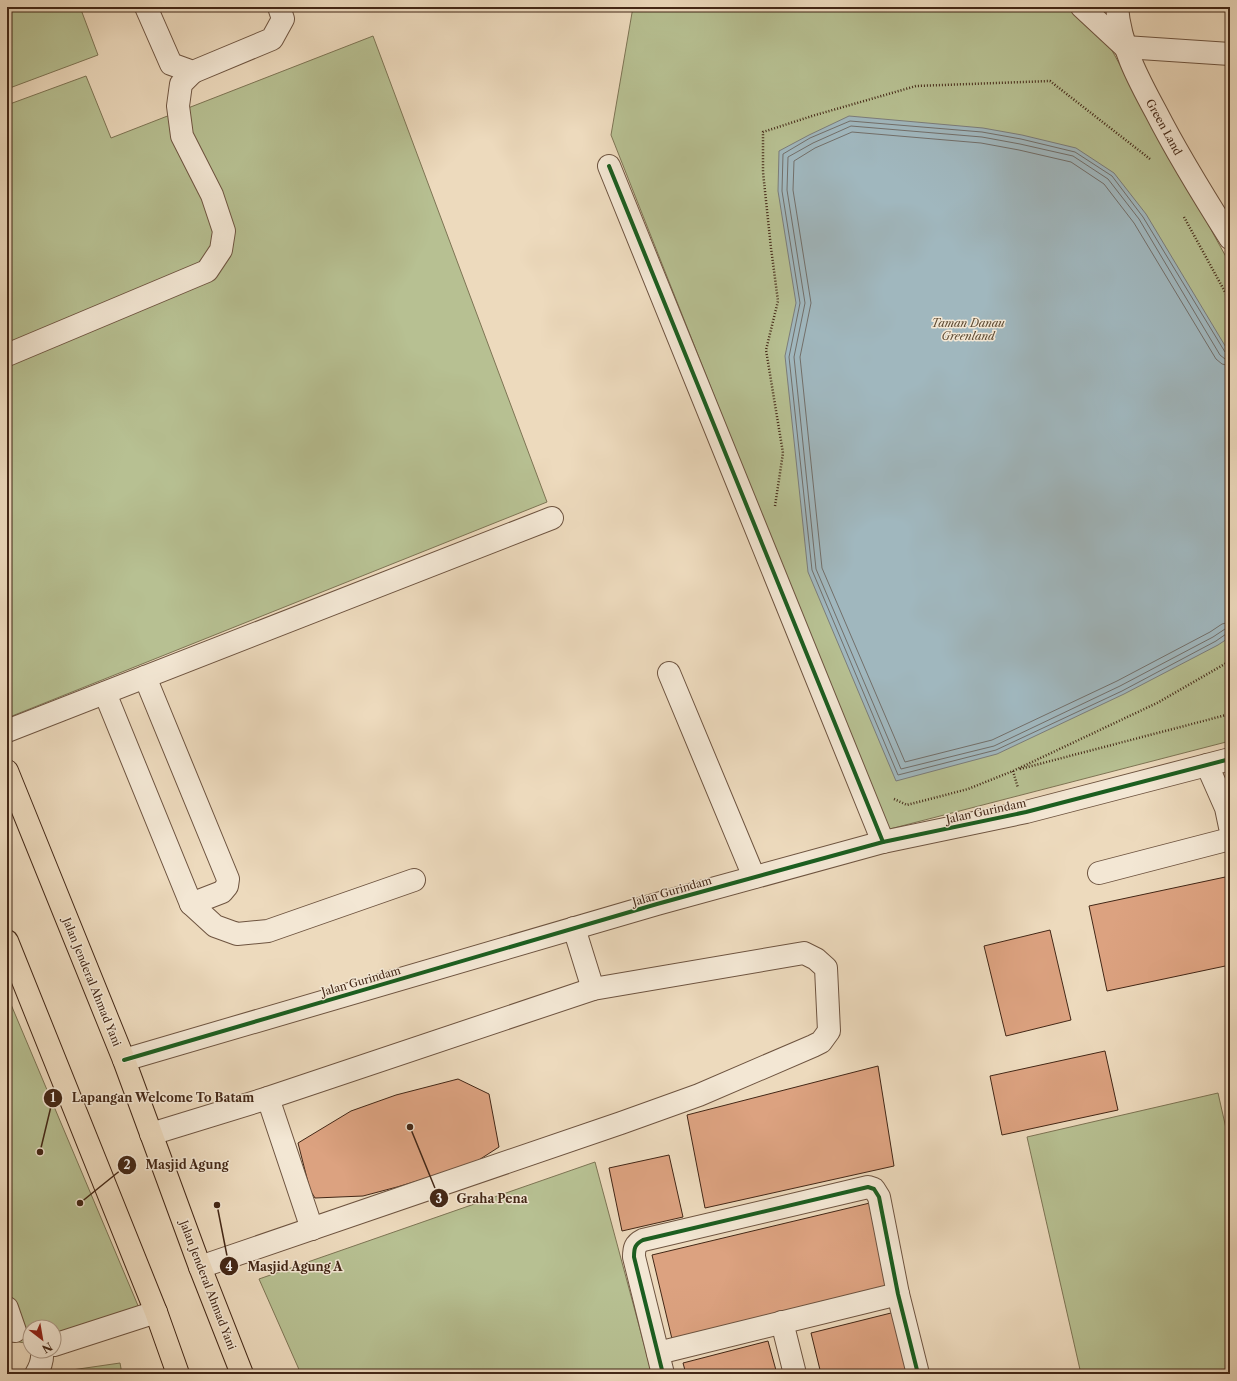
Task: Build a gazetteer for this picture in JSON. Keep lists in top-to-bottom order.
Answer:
{
  "streets": {
    "highway": ["Jalan Jenderal Ahmad Yani"],
    "street": ["Green Land", "Jalan Gurindam"]
  },
  "crossings": [
    ["Jalan Gurindam", "Jalan Jenderal Ahmad Yani"]
  ],
  "parks": ["Taman Danau Greenland"],
  "places": [
    "Graha Pena",
    "Lapangan Welcome To Batam",
    "Masjid Agung",
    "Masjid Agung A"
  ],
  "north": "bottom right"
}
